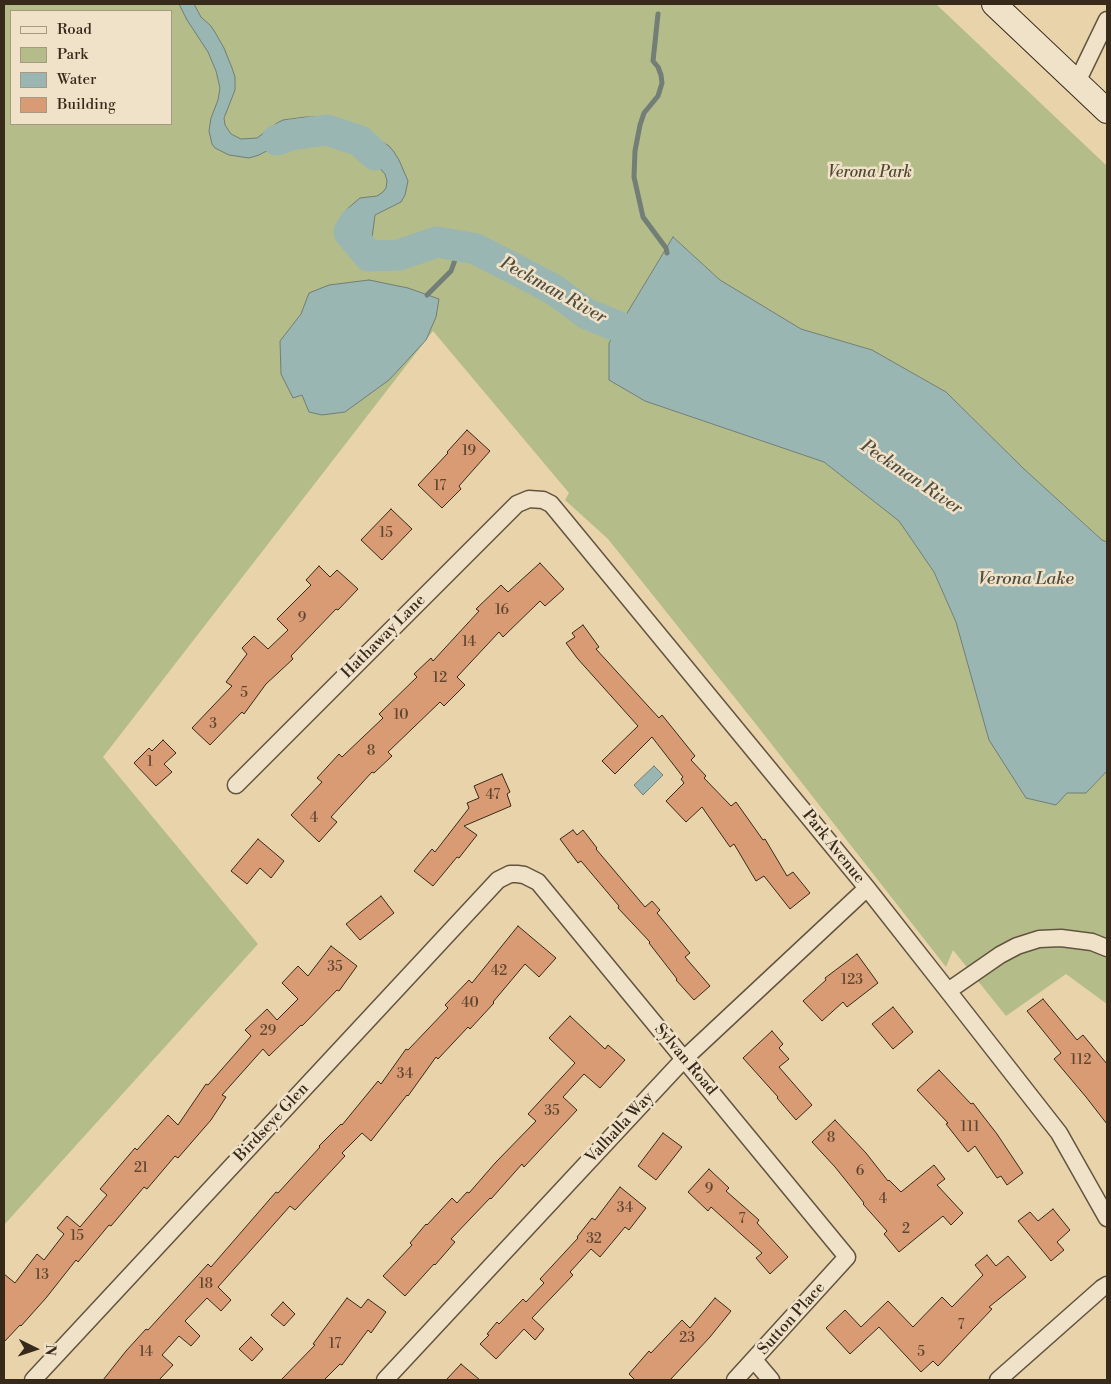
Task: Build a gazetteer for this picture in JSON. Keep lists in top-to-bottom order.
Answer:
{
  "streets": {
    "street": [
      "Hathaway Lane",
      "Park Avenue",
      "Sylvan Road",
      "Birdseye Glen",
      "Valhalla Way",
      "Sutton Place"
    ]
  },
  "crossings": [
    ["Hathaway Lane", "Park Avenue"],
    ["Park Avenue", "Valhalla Way"],
    ["Sylvan Road", "Birdseye Glen"],
    ["Sylvan Road", "Valhalla Way"],
    ["Sylvan Road", "Sutton Place"]
  ],
  "water": ["Peckman River", "Verona Lake"],
  "parks": ["Verona Park"],
  "house_numbers": [
    "19",
    "17",
    "15",
    "16",
    "9",
    "14",
    "12",
    "5",
    "10",
    "3",
    "8",
    "1",
    "47",
    "4",
    "35",
    "42",
    "123",
    "40",
    "29",
    "112",
    "34",
    "35",
    "111",
    "8",
    "21",
    "6",
    "9",
    "4",
    "34",
    "7",
    "2",
    "15",
    "32",
    "13",
    "18",
    "7",
    "23",
    "17",
    "14",
    "5"
  ],
  "legend": [
    "Road",
    "Park",
    "Water",
    "Building"
  ],
  "north": "right"
}
